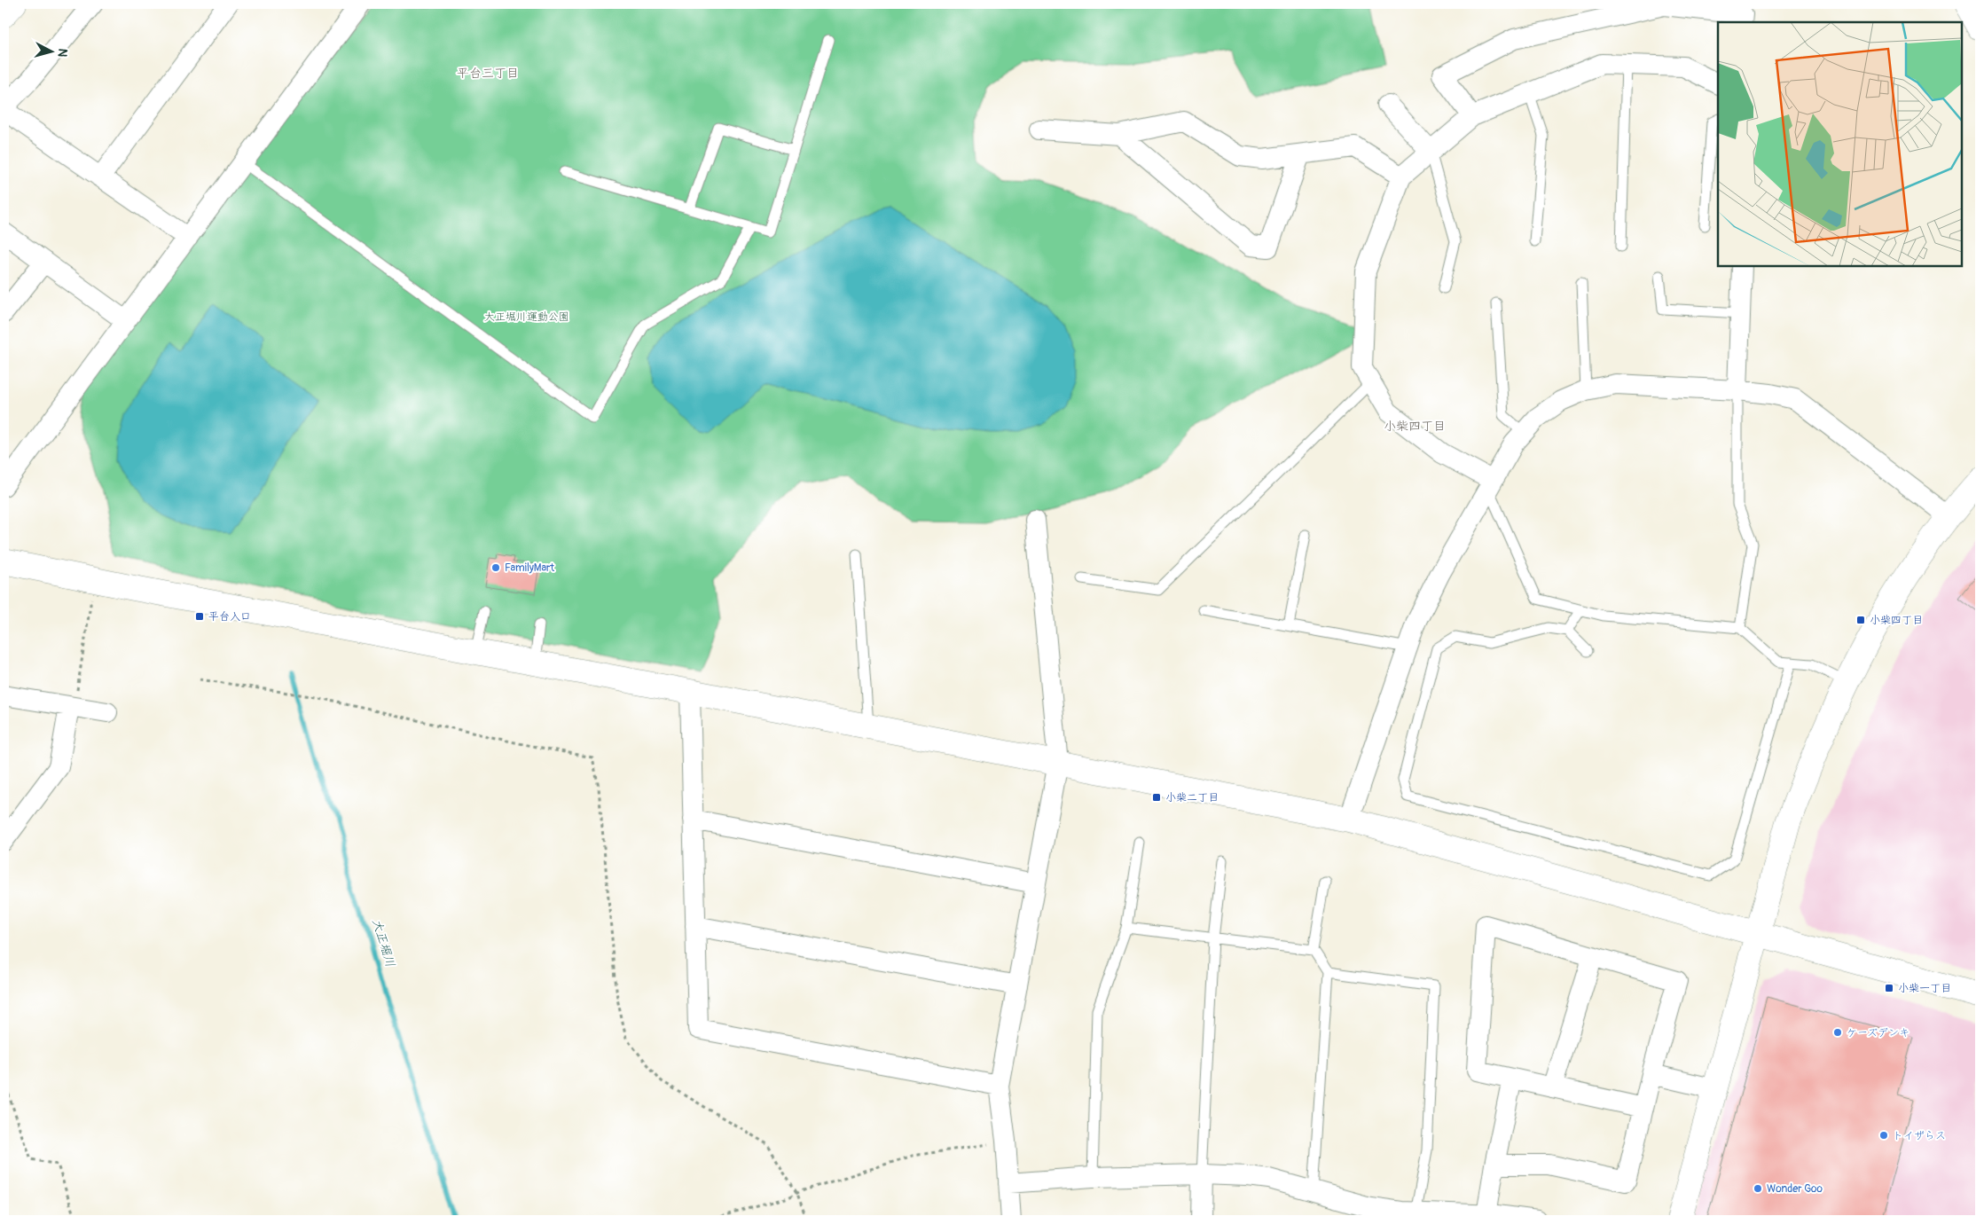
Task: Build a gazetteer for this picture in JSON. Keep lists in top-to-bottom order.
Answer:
{
  "districts": ["平台三丁目", "小柴四丁目"],
  "water": ["大正堀川"],
  "parks": ["大正堀川運動公園"],
  "places": {
    "other": [
      "FamilyMart",
      "ケーズデンキ",
      "トイザらス",
      "Wonder Goo"
    ],
    "transit": [
      "平台入口",
      "小柴四丁目",
      "小柴二丁目",
      "小柴一丁目"
    ]
  },
  "north": "right"
}
